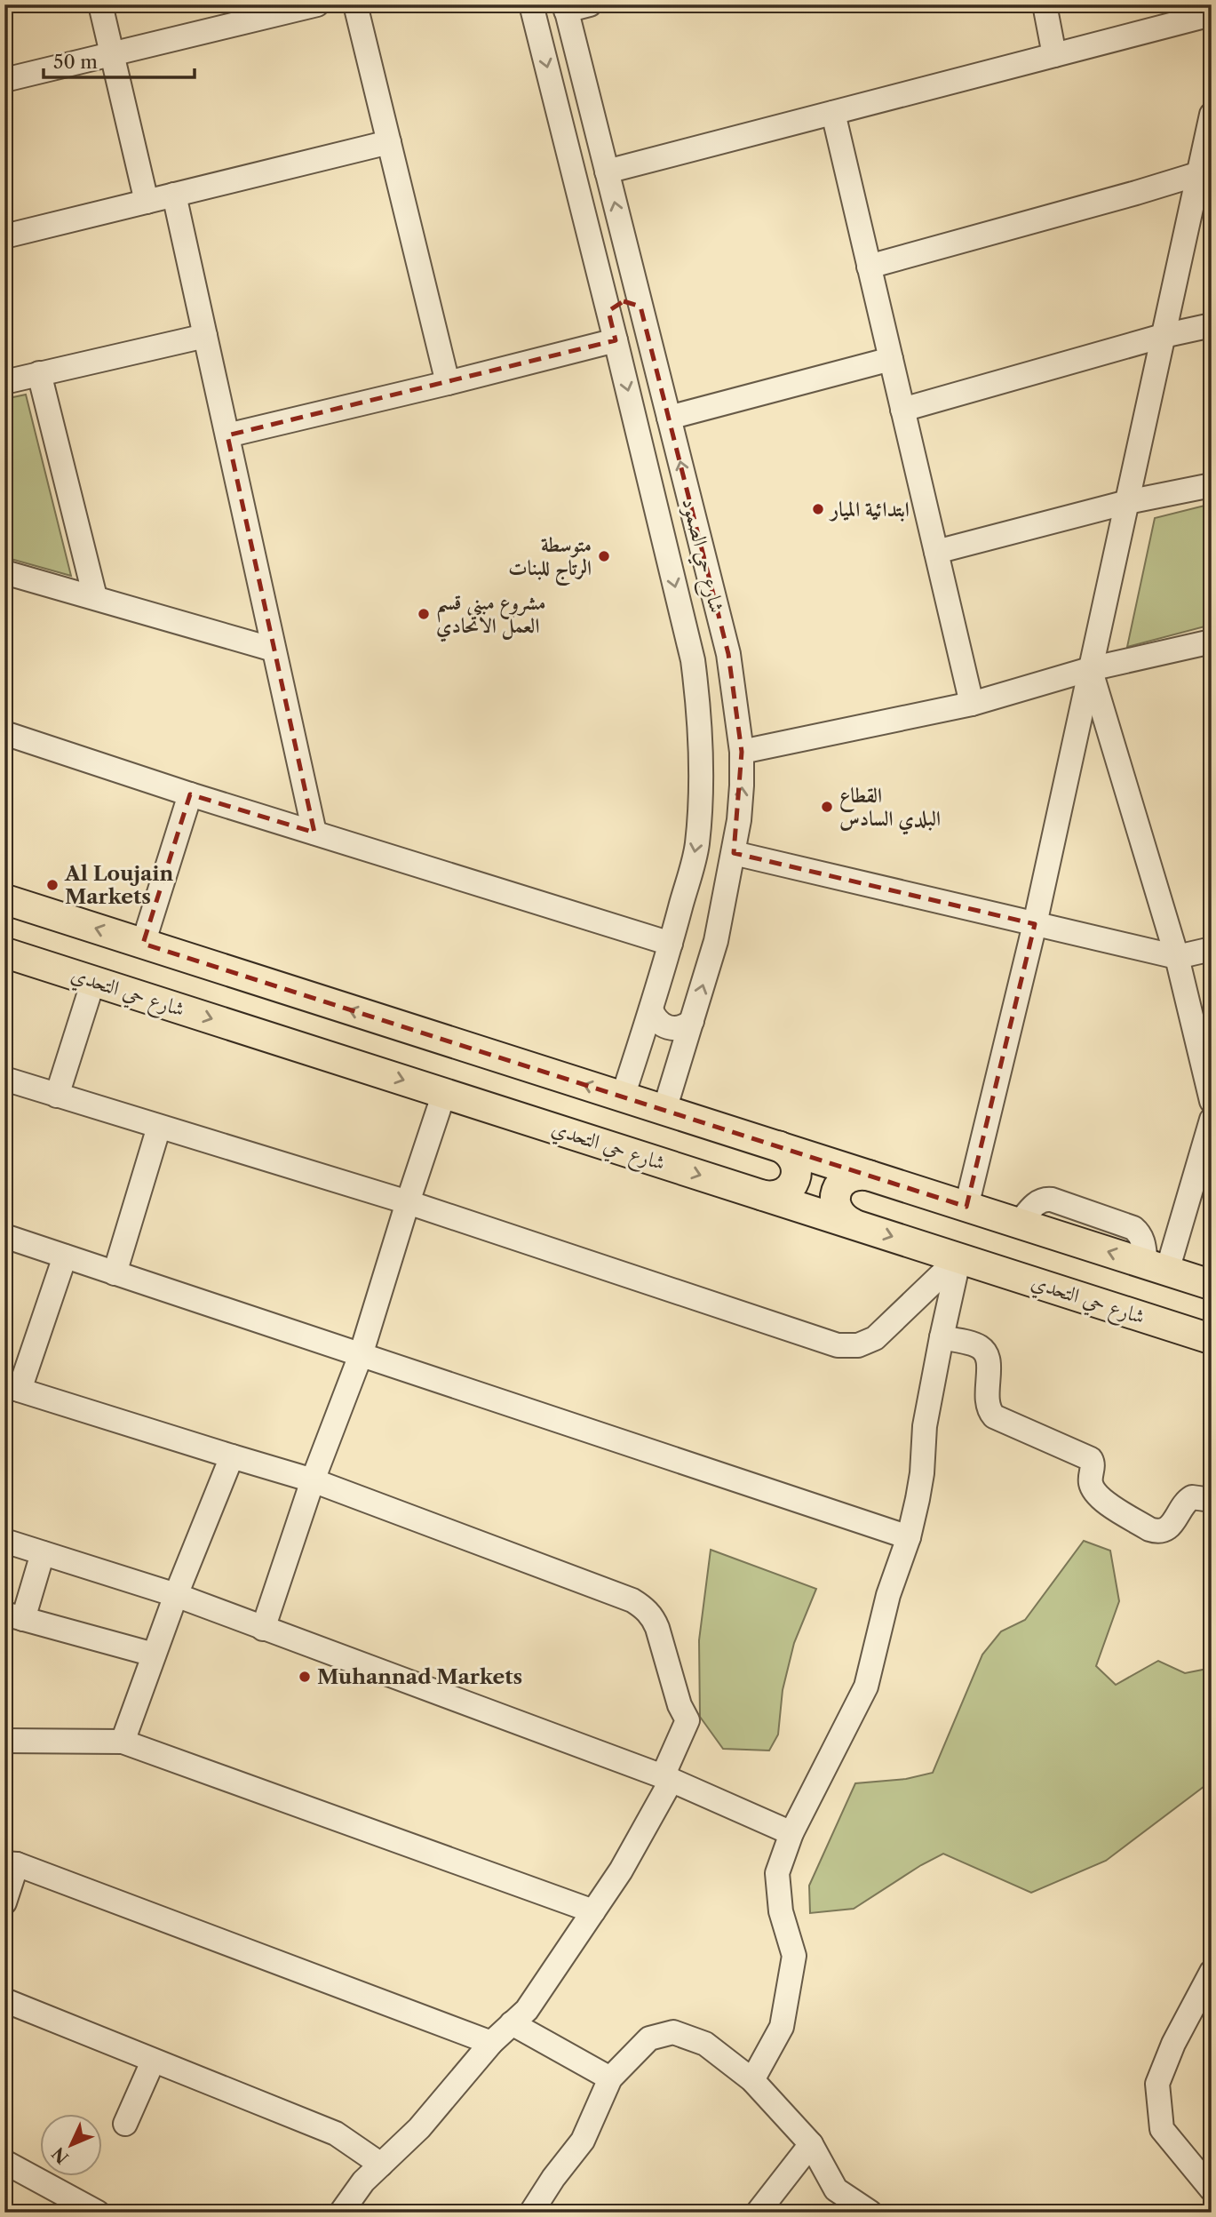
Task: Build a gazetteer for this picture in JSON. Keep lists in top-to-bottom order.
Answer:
{
  "streets": {
    "main road": ["شارع حي التحدي"],
    "street": ["شارع حي الصمود"]
  },
  "places": [
    "ابتدائية الميار",
    "متوسطة الرتاج للبنات",
    "مشروع مبنى قسم العمل الاتحادي",
    "القطاع البلدي السادس",
    "Al Loujain Markets",
    "Muhannad Markets"
  ],
  "scale_bar": "50 m",
  "north": "bottom left"
}
